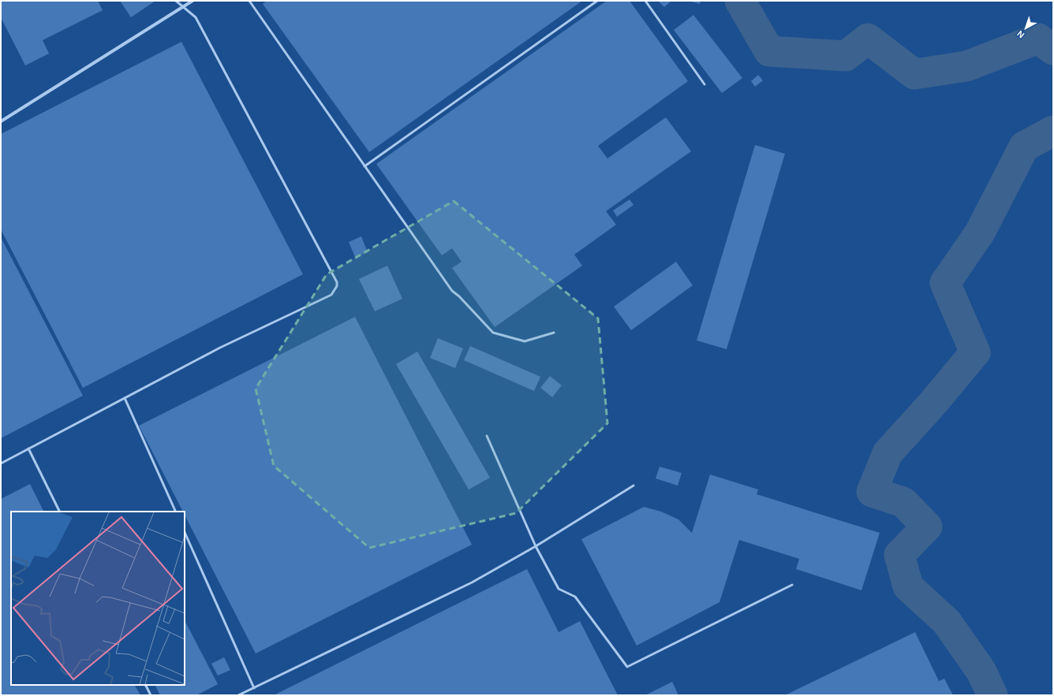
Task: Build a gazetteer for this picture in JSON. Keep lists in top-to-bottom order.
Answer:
{
  "north": "bottom left"
}
